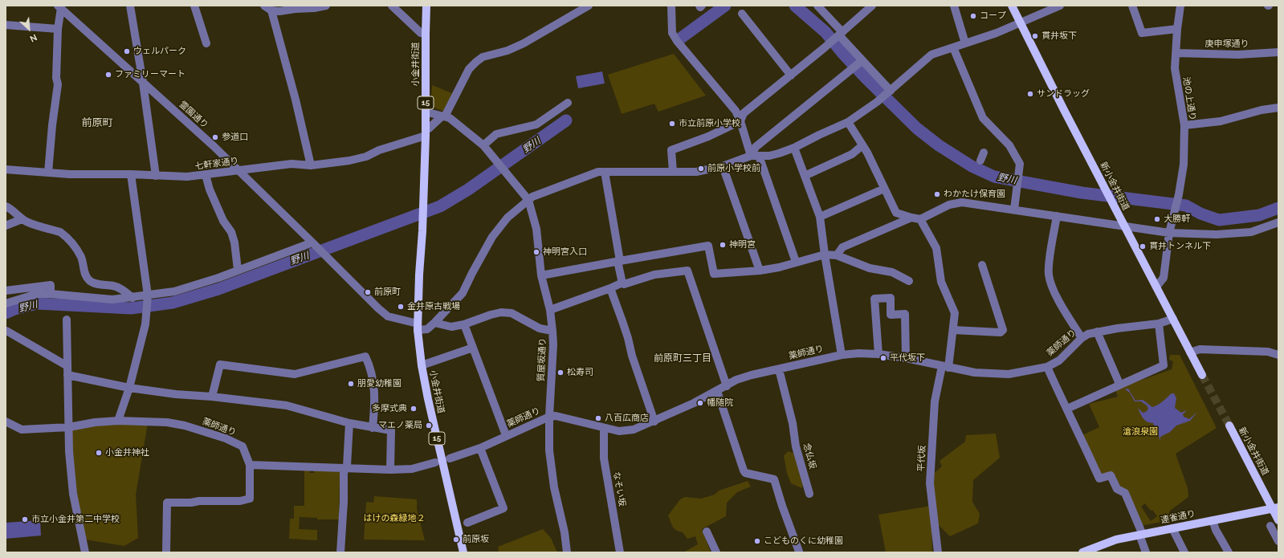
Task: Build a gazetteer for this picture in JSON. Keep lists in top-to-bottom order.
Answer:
{
  "streets": {
    "main road": [
      "小金井街道",
      "15",
      "新小金井街道",
      "連雀通り"
    ],
    "street": [
      "庚申塚通り",
      "池の上通り",
      "霊園通り",
      "七軒家通り",
      "薬師通り",
      "質屋坂通り",
      "念仏坂",
      "平代坂",
      "なそい坂"
    ]
  },
  "crossings": [
    ["庚申塚通り", "池の上通り"],
    ["小金井街道", "霊園通り"],
    ["小金井街道", "七軒家通り"],
    ["霊園通り", "七軒家通り"],
    ["新小金井街道", "薬師通り"],
    ["新小金井街道", "連雀通り"],
    ["薬師通り", "質屋坂通り"],
    ["薬師通り", "念仏坂"],
    ["薬師通り", "平代坂"],
    ["薬師通り", "なそい坂"]
  ],
  "districts": ["前原町", "前原町三丁目"],
  "water": ["野川"],
  "parks": ["滄浪泉園", "はけの森緑地２"],
  "places": [
    "コープ",
    "貫井坂下",
    "ウェルパーク",
    "ファミリーマート",
    "サンドラッグ",
    "市立前原小学校",
    "参道口",
    "前原小学校前",
    "わかたけ保育園",
    "大勝軒",
    "神明宮",
    "貫井トンネル下",
    "神明宮入口",
    "前原町",
    "金井原古戦場",
    "平代坂下",
    "松寿司",
    "朋愛幼稚園",
    "幡随院",
    "多摩式典",
    "八百広商店",
    "マエノ薬局",
    "小金井神社",
    "市立小金井第二中学校",
    "前原坂",
    "こどものくに幼稚園"
  ],
  "north": "bottom right"
}
